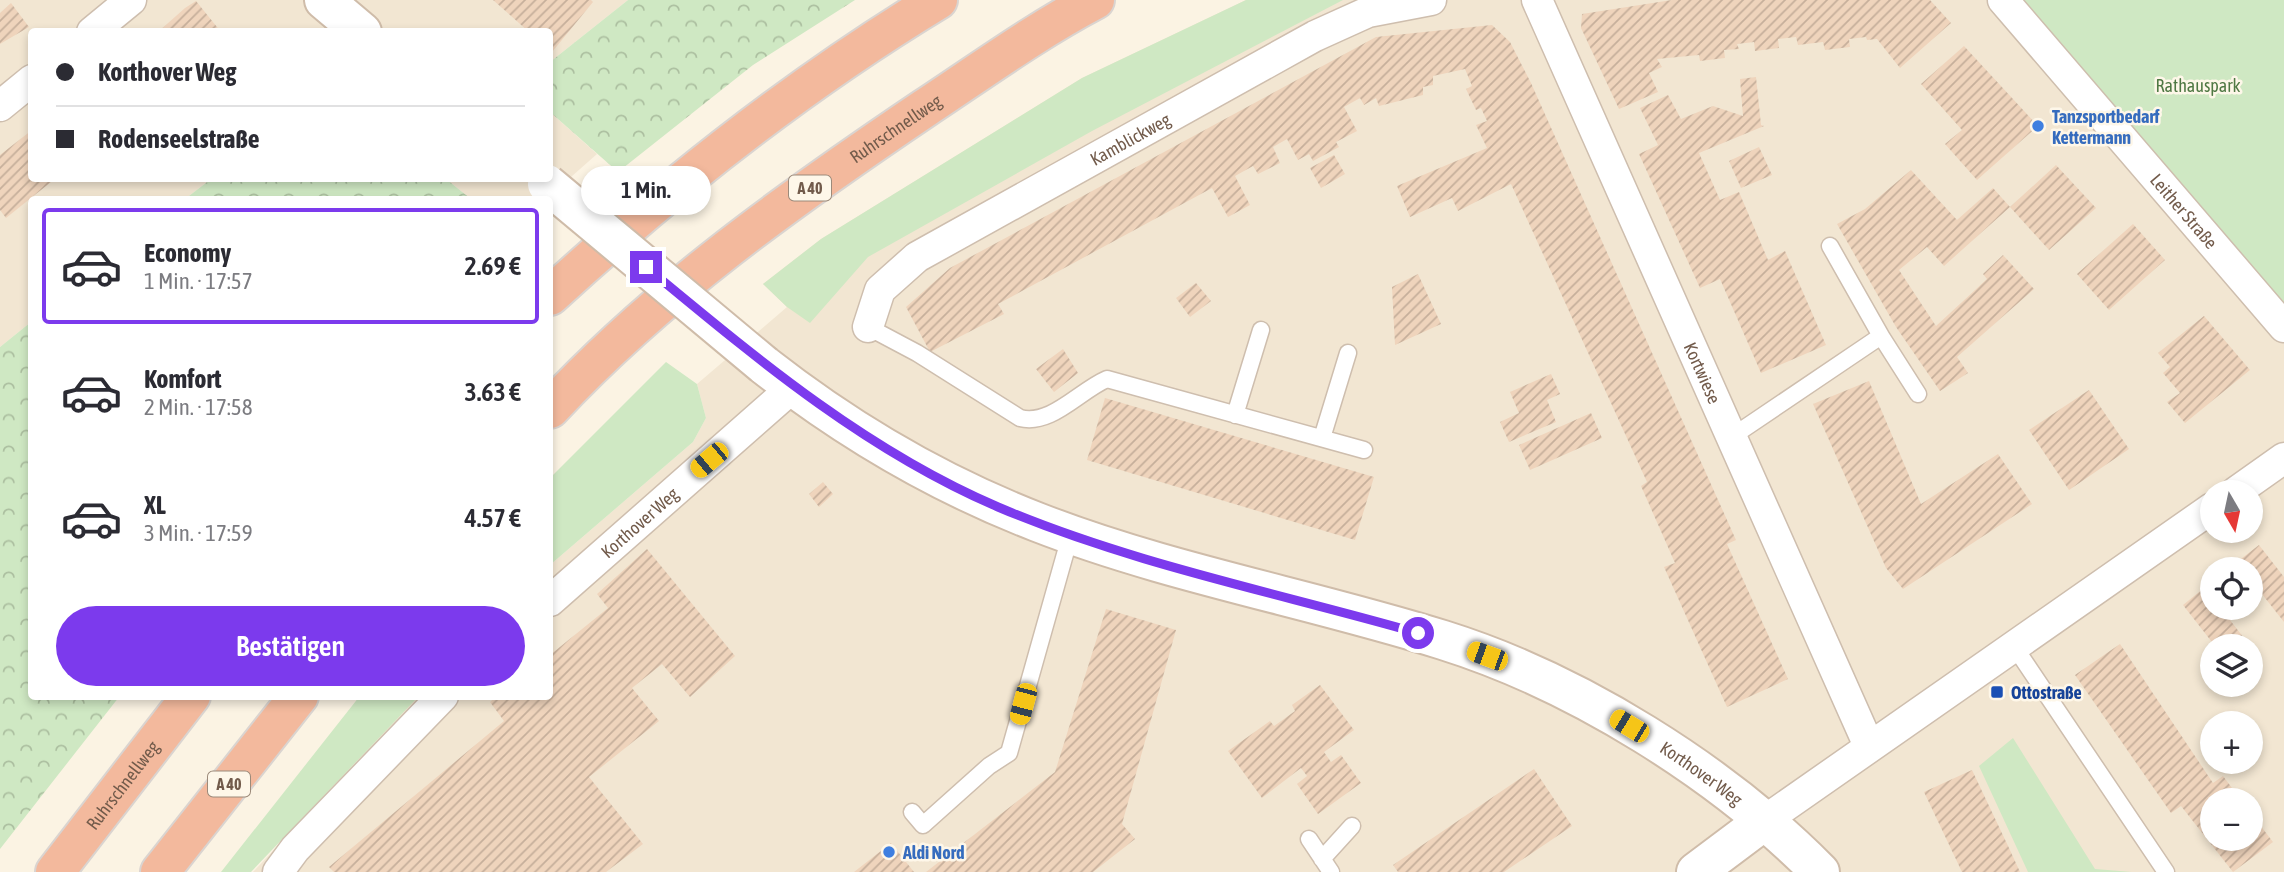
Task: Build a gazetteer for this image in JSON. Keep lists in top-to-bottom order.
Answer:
{
  "streets": {
    "highway": ["Ruhrschnellweg", "A 40"],
    "main road": ["Korthover Weg"],
    "street": ["Kamblickweg", "Leither Straße", "Kortwiese"]
  },
  "parks": ["Rathauspark"],
  "places": {
    "other": ["Tanzsportbedarf Kettermann", "Aldi Nord"],
    "transit": ["Ottostraße"]
  },
  "north": "bottom",
  "page": {
    "banner": ["Korthover Weg", "Rodenseelstraße"],
    "bubble": "1 Min.",
    "list": [
      {
        "name": "Economy",
        "note": "1 Min. · 17:57",
        "value": "2.69 €"
      },
      {
        "name": "Komfort",
        "note": "2 Min. · 17:58",
        "value": "3.63 €"
      },
      {
        "name": "XL",
        "note": "3 Min. · 17:59",
        "value": "4.57 €"
      }
    ],
    "map_buttons": ["+", "−"],
    "buttons": "Bestätigen"
  }
}
